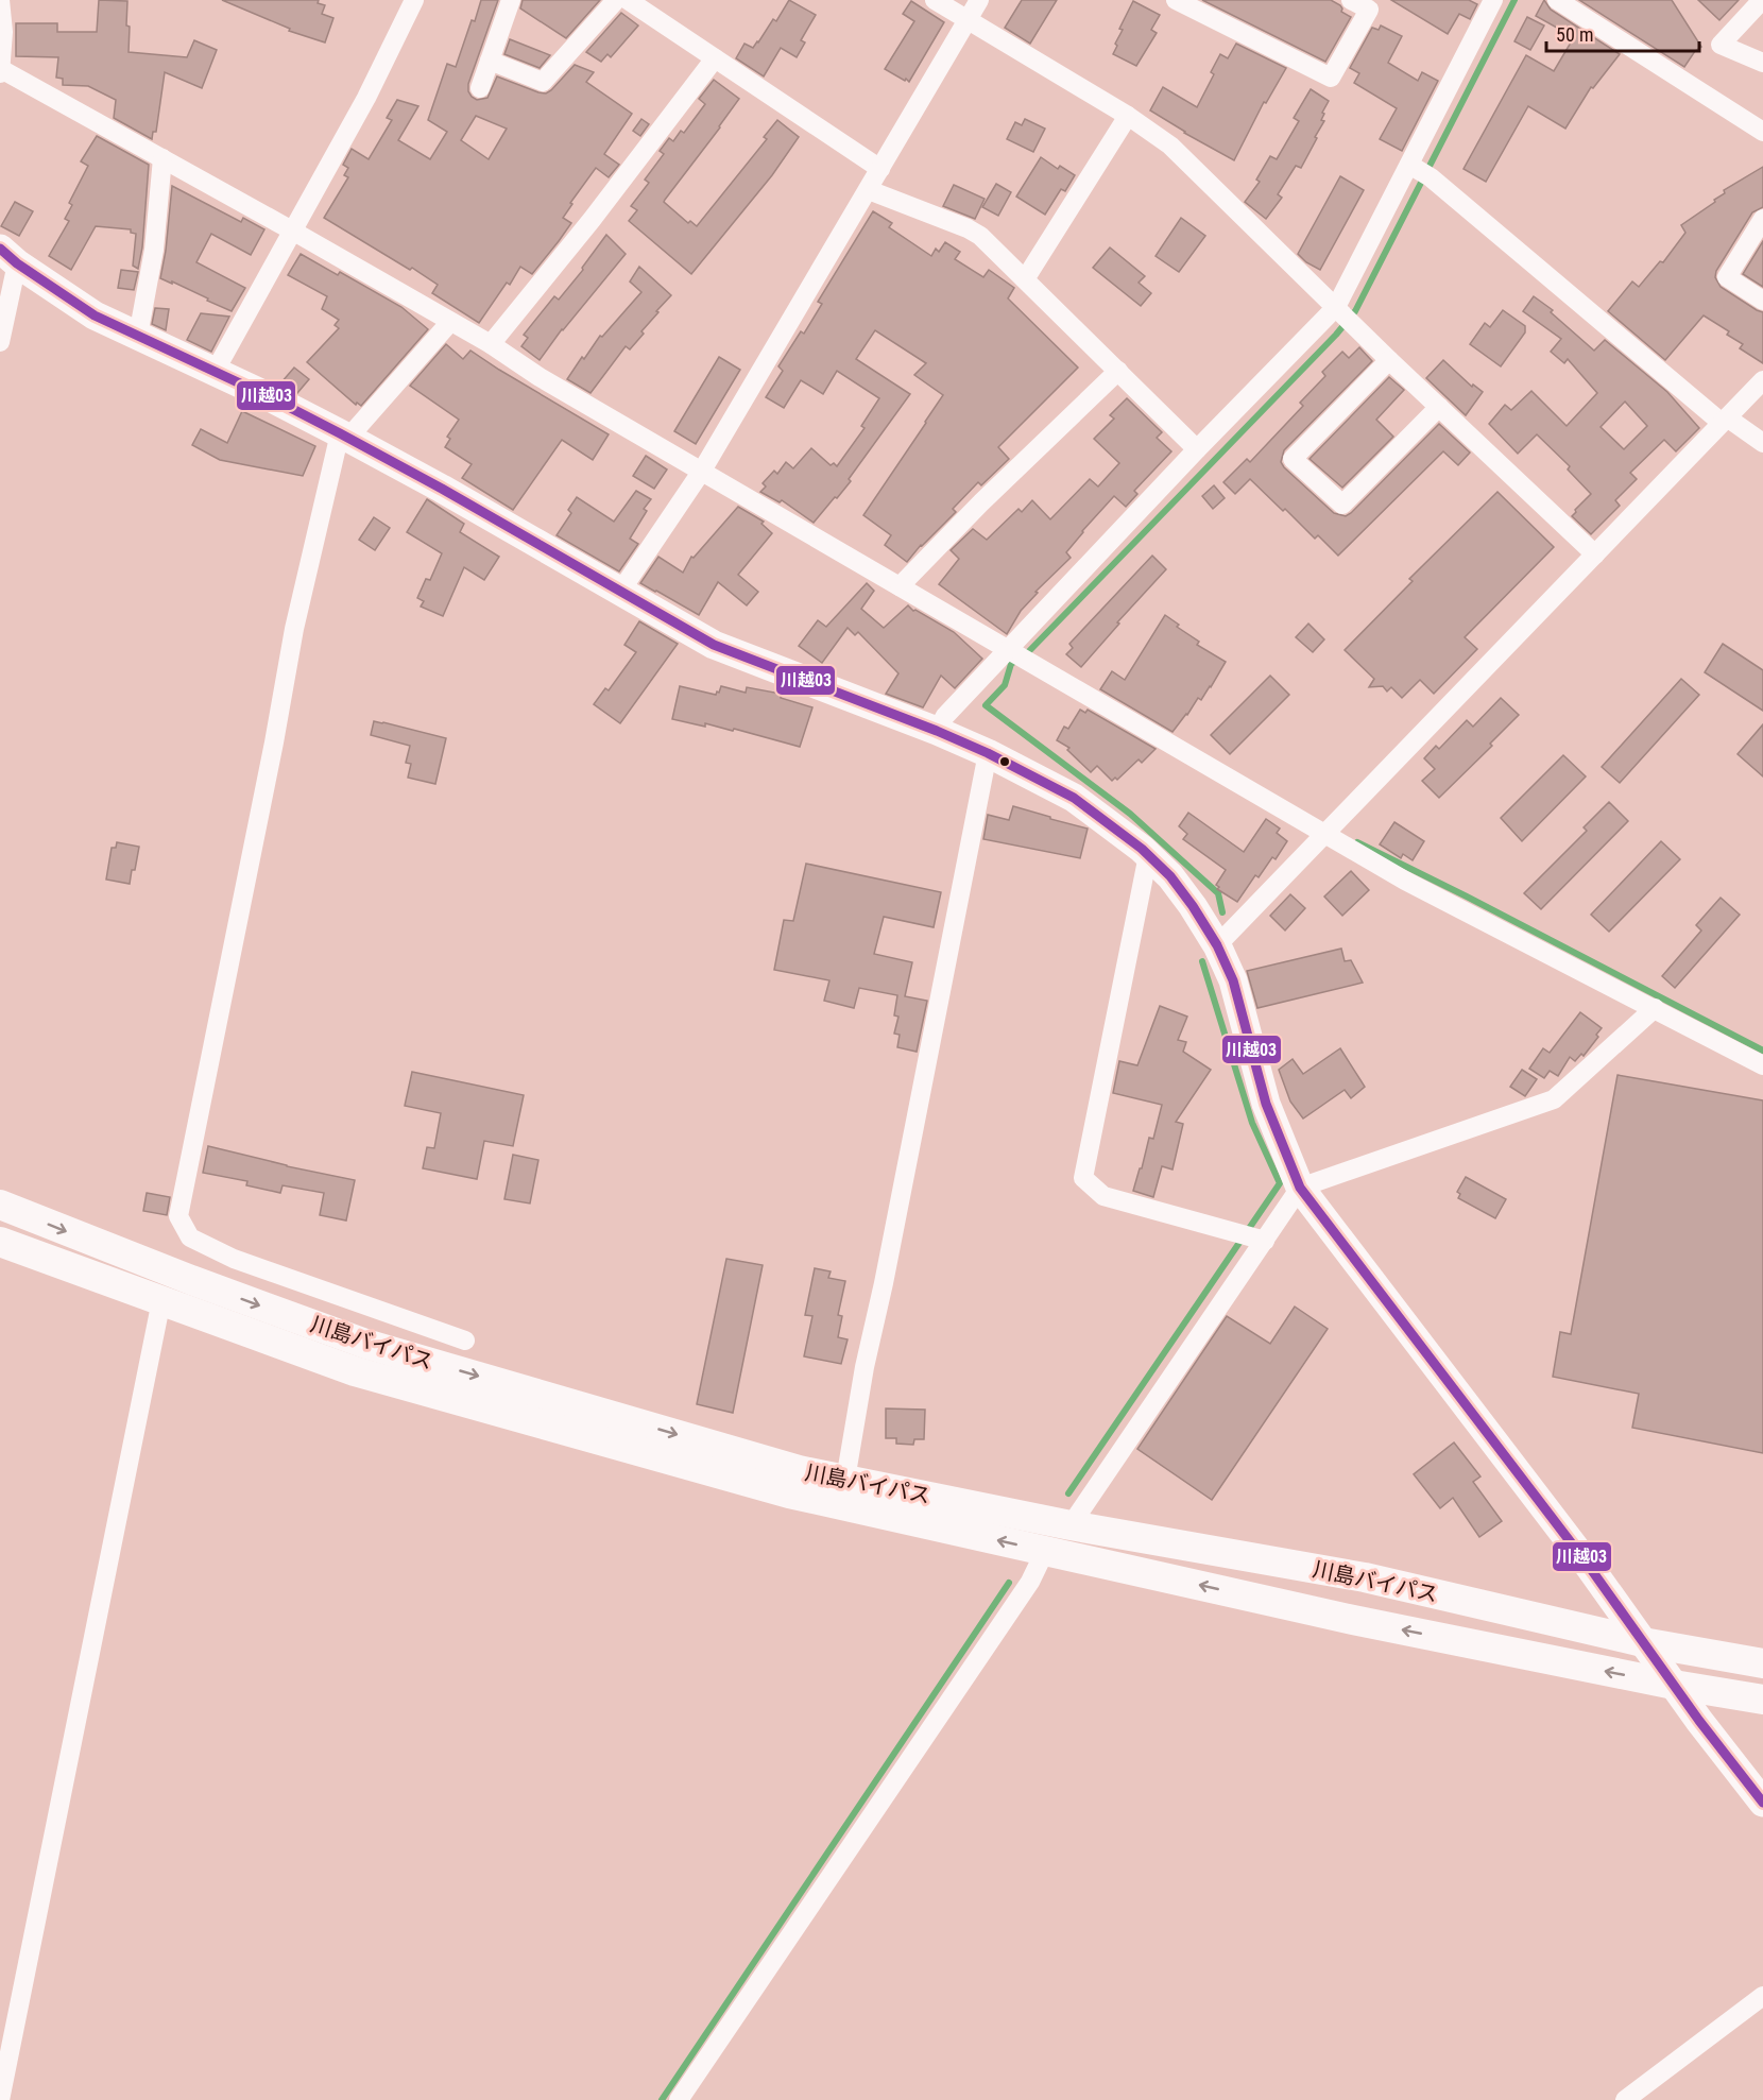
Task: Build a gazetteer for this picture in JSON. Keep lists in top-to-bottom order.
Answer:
{
  "streets": {
    "highway": ["川島バイパス"]
  },
  "lines": ["transit line 川越03"],
  "scale_bar": "50 m"
}
